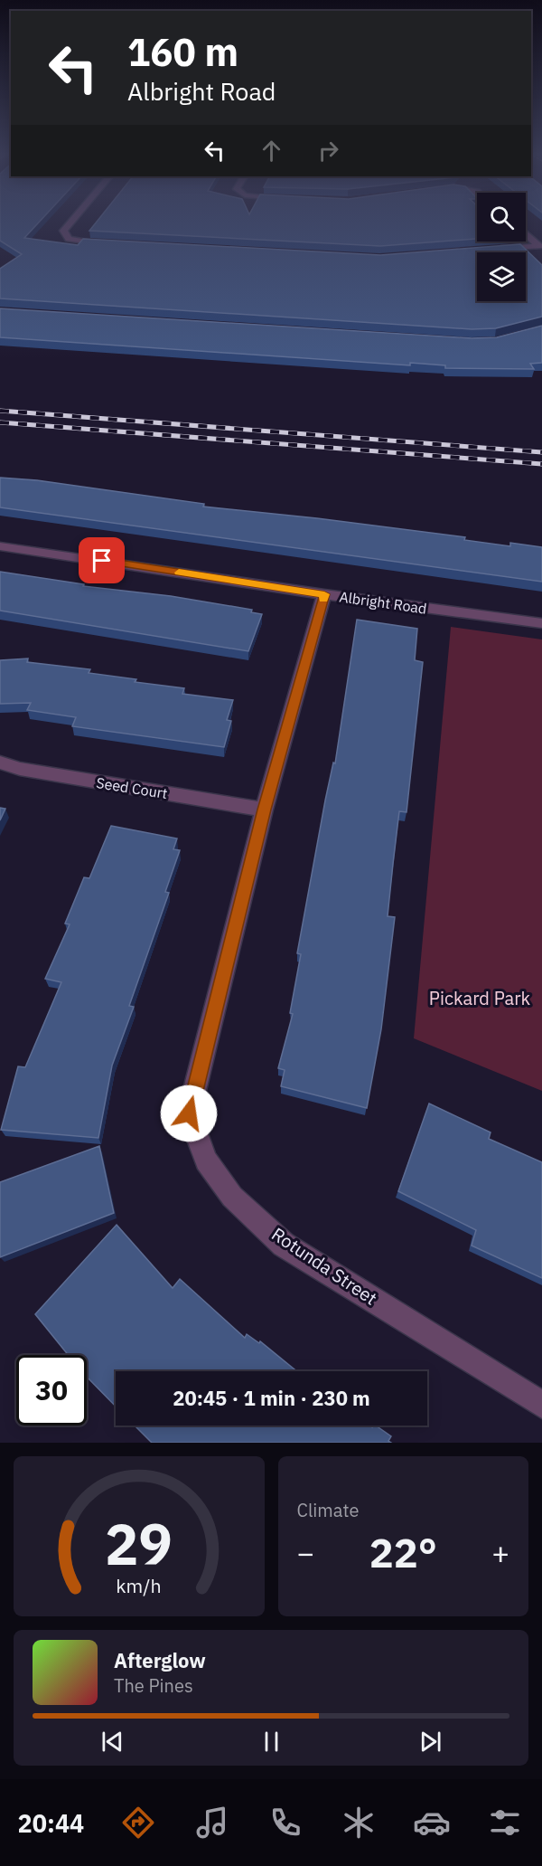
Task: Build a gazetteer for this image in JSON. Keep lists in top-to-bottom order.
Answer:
{
  "streets": {
    "street": ["Albright Road", "Seed Court", "Rotunda Street"]
  },
  "crossings": [
    ["Albright Road", "Rotunda Street"],
    ["Seed Court", "Rotunda Street"]
  ],
  "parks": ["Pickard Park"],
  "page": {
    "turn": ["160 m", "Albright Road"],
    "limit": "30",
    "trip": "20:45 · 1 min · 230 m",
    "tile": "Climate",
    "heat": ["−", "22°", "+"],
    "song": ["Afterglow", "The Pines"],
    "tabs": "20:44",
    "gauge": ["29", "km/h"]
  }
}
